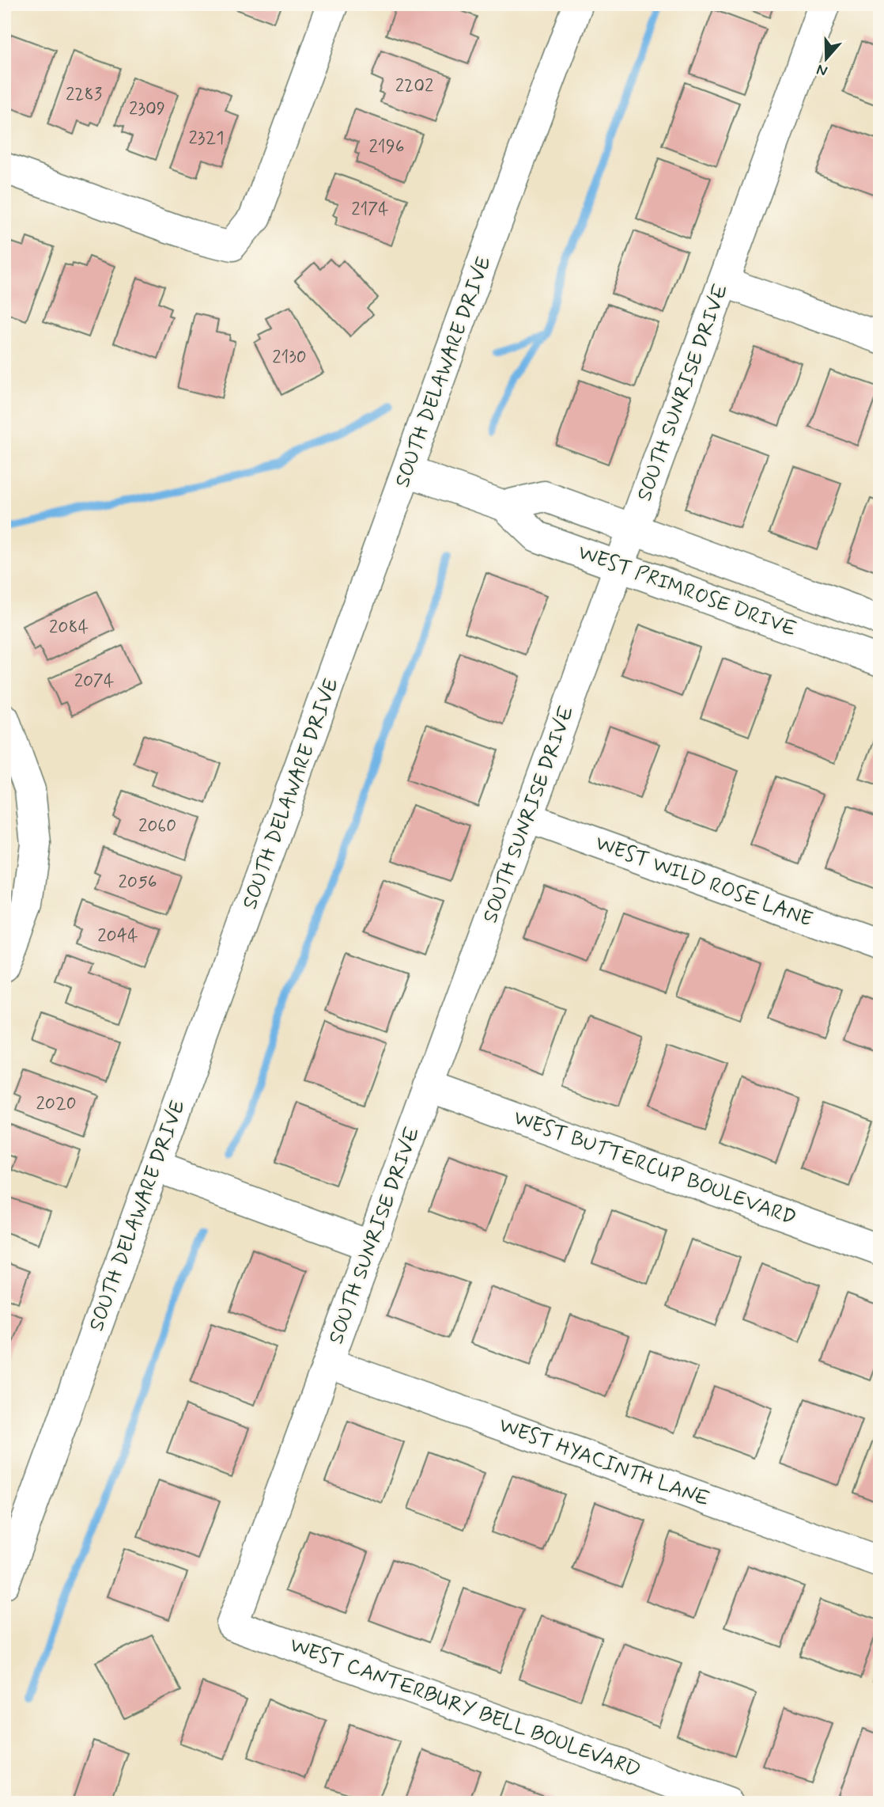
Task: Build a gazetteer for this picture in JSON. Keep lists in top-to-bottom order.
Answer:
{
  "streets": {
    "street": [
      "SOUTH DELAWARE DRIVE",
      "SOUTH SUNRISE DRIVE",
      "WEST PRIMROSE DRIVE",
      "WEST WILD ROSE LANE",
      "WEST BUTTERCUP BOULEVARD",
      "WEST HYACINTH LANE",
      "WEST CANTERBURY BELL BOULEVARD"
    ]
  },
  "crossings": [
    ["SOUTH DELAWARE DRIVE", "WEST PRIMROSE DRIVE"],
    ["SOUTH SUNRISE DRIVE", "WEST PRIMROSE DRIVE"],
    ["SOUTH SUNRISE DRIVE", "WEST WILD ROSE LANE"],
    ["SOUTH SUNRISE DRIVE", "WEST BUTTERCUP BOULEVARD"],
    ["SOUTH SUNRISE DRIVE", "WEST HYACINTH LANE"],
    ["SOUTH SUNRISE DRIVE", "WEST CANTERBURY BELL BOULEVARD"]
  ],
  "house_numbers": [
    "2202",
    "2283",
    "2309",
    "2321",
    "2196",
    "2174",
    "2130",
    "2084",
    "2074",
    "2060",
    "2056",
    "2044",
    "2020"
  ],
  "north": "bottom"
}
